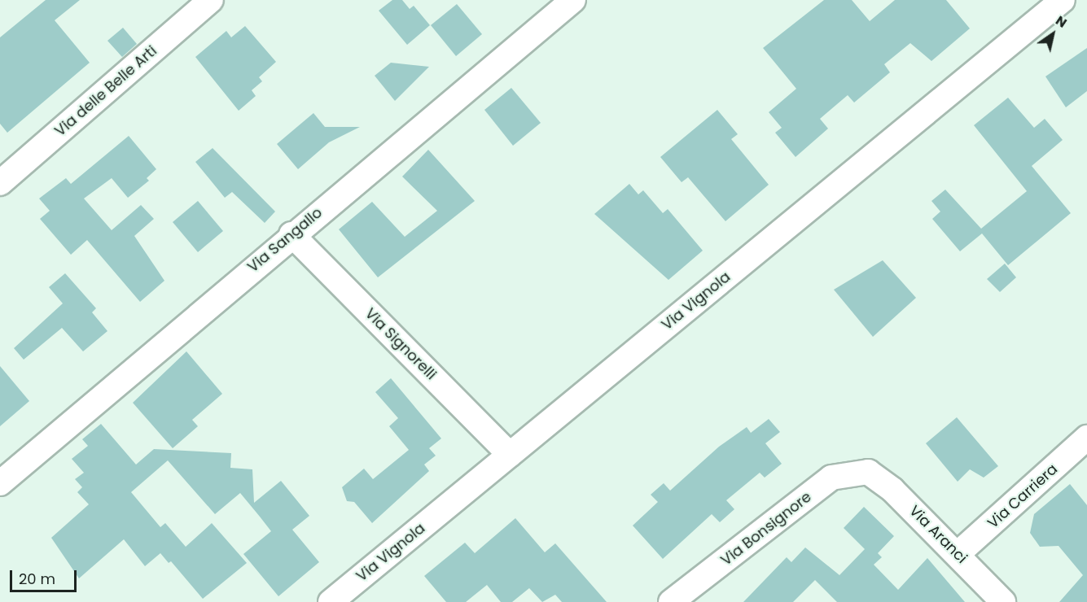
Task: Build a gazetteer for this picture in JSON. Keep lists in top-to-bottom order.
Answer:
{
  "streets": {
    "street": [
      "Via delle Belle Arti",
      "Via Sangallo",
      "Via Vignola",
      "Via Signorelli",
      "Via Carriera",
      "Via Bonsignore",
      "Via Aranci"
    ]
  },
  "crossings": [
    ["Via Sangallo", "Via Signorelli"],
    ["Via Vignola", "Via Signorelli"],
    ["Via Carriera", "Via Aranci"],
    ["Via Bonsignore", "Via Aranci"]
  ],
  "scale_bar": "20 m",
  "north": "top right"
}
